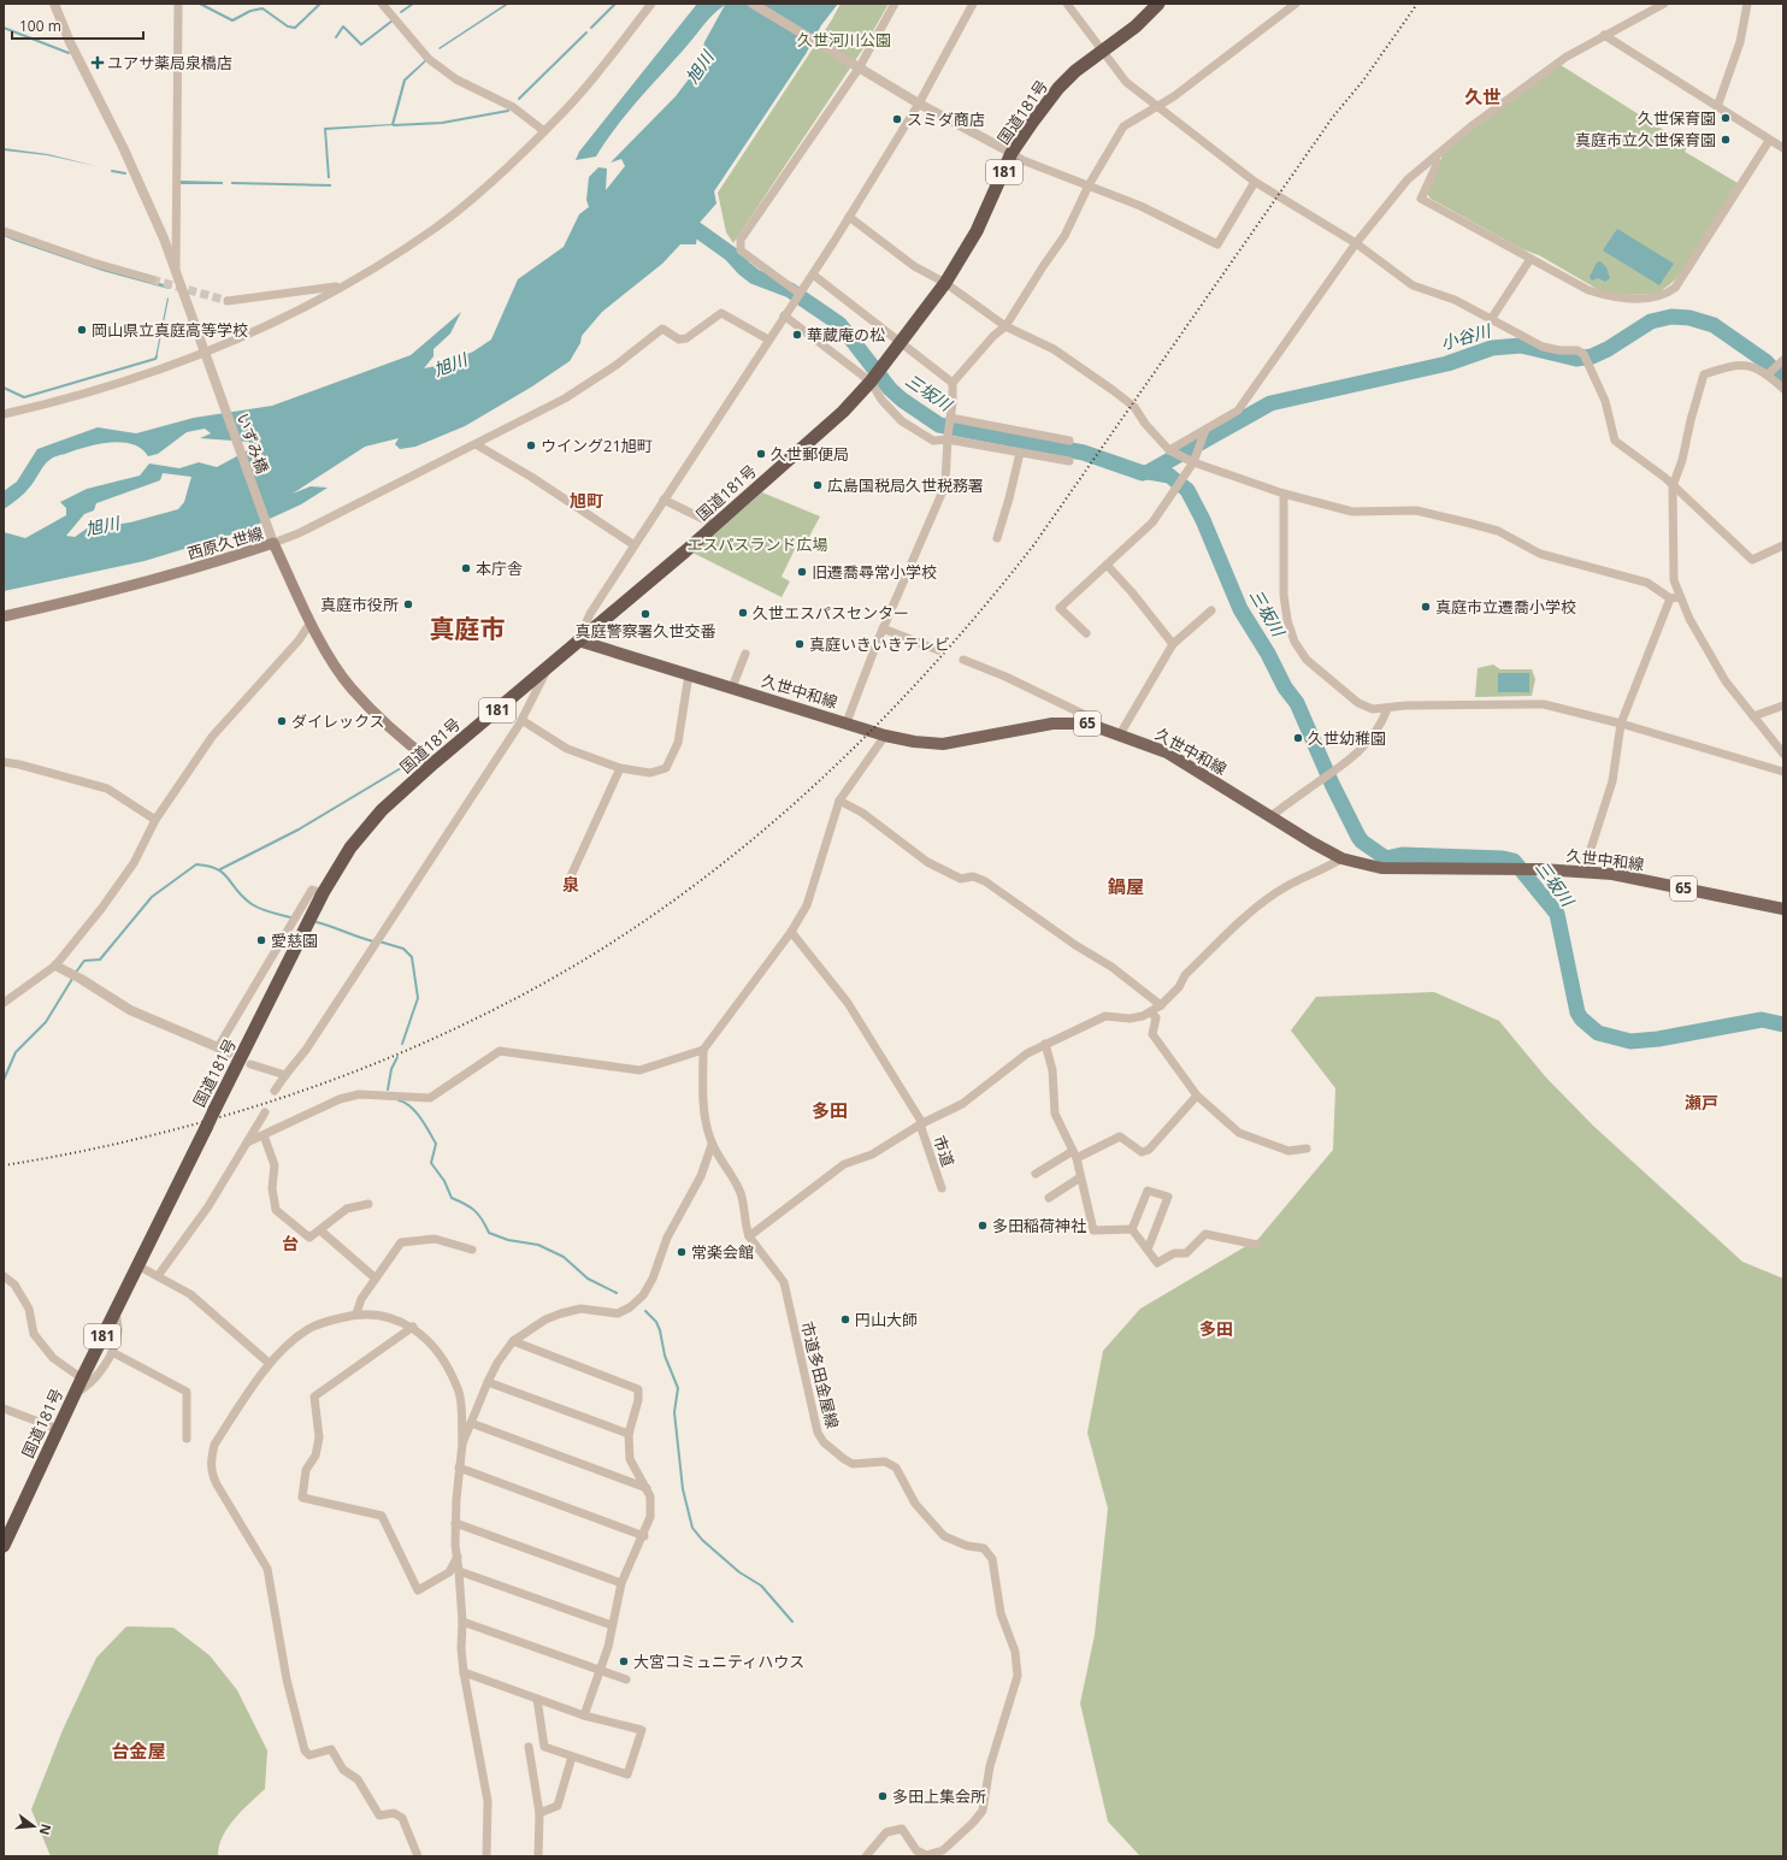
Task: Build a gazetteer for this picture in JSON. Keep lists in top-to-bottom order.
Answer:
{
  "streets": {
    "highway": ["国道181号", "181"],
    "main road": ["西原久世線", "久世中和線", "65"],
    "street": ["いずみ橋", "市道", "市道多田金屋線"]
  },
  "crossings": [
    ["国道181号", "西原久世線"],
    ["国道181号", "久世中和線"],
    ["いずみ橋", "西原久世線"]
  ],
  "districts": [
    "久世",
    "旭町",
    "真庭市",
    "泉",
    "鍋屋",
    "瀬戸",
    "多田",
    "台",
    "多田",
    "台金屋"
  ],
  "water": ["旭川", "小谷川", "三坂川"],
  "parks": ["久世河川公園", "エスパスランド広場"],
  "places": {
    "health": ["ユアサ薬局泉橋店"],
    "other": [
      "久世保育園",
      "スミダ商店",
      "真庭市立久世保育園",
      "岡山県立真庭高等学校",
      "華蔵庵の松",
      "ウイング21旭町",
      "久世郵便局",
      "広島国税局久世税務署",
      "本庁舎",
      "旧遷喬尋常小学校",
      "真庭市役所",
      "真庭市立遷喬小学校",
      "久世エスパスセンター",
      "真庭警察署久世交番",
      "真庭いきいきテレビ",
      "ダイレックス",
      "久世幼稚園",
      "愛慈園",
      "多田稲荷神社",
      "常楽会館",
      "円山大師",
      "大宮コミュニティハウス",
      "多田上集会所"
    ]
  },
  "scale_bar": "100 m",
  "north": "right"
}
